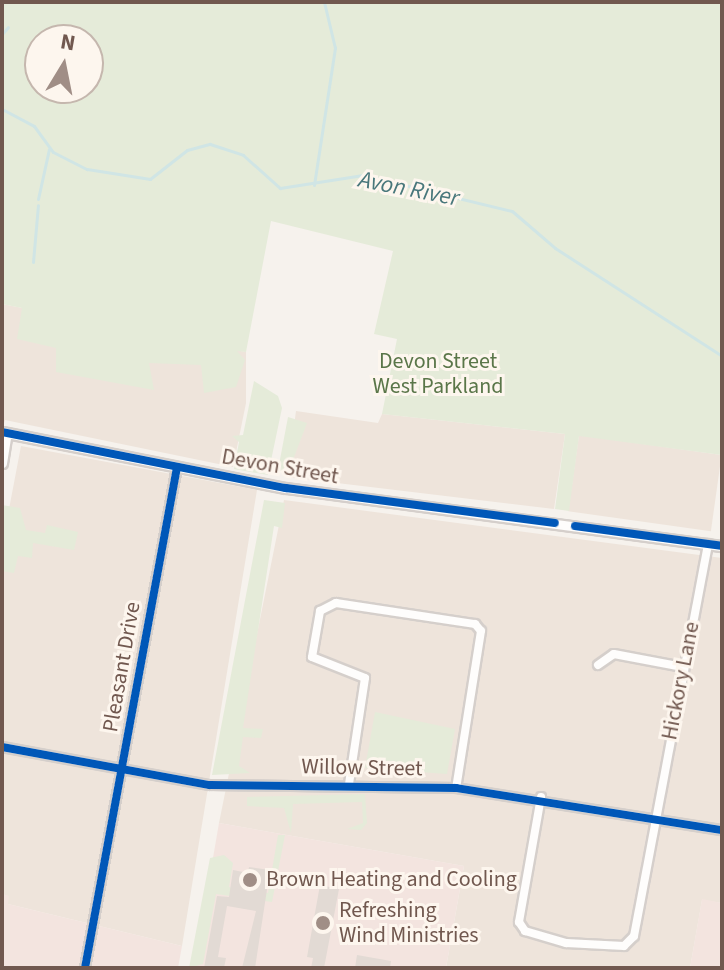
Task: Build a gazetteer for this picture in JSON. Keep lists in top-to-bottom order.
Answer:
{
  "streets": {
    "street": [
      "Devon Street",
      "Pleasant Drive",
      "Hickory Lane",
      "Willow Street"
    ]
  },
  "crossings": [
    ["Devon Street", "Pleasant Drive"],
    ["Devon Street", "Hickory Lane"],
    ["Pleasant Drive", "Willow Street"],
    ["Hickory Lane", "Willow Street"]
  ],
  "water": ["Avon River"],
  "parks": ["Devon Street West Parkland"],
  "places": ["Brown Heating and Cooling", "Refreshing Wind Ministries"],
  "north": "top"
}
